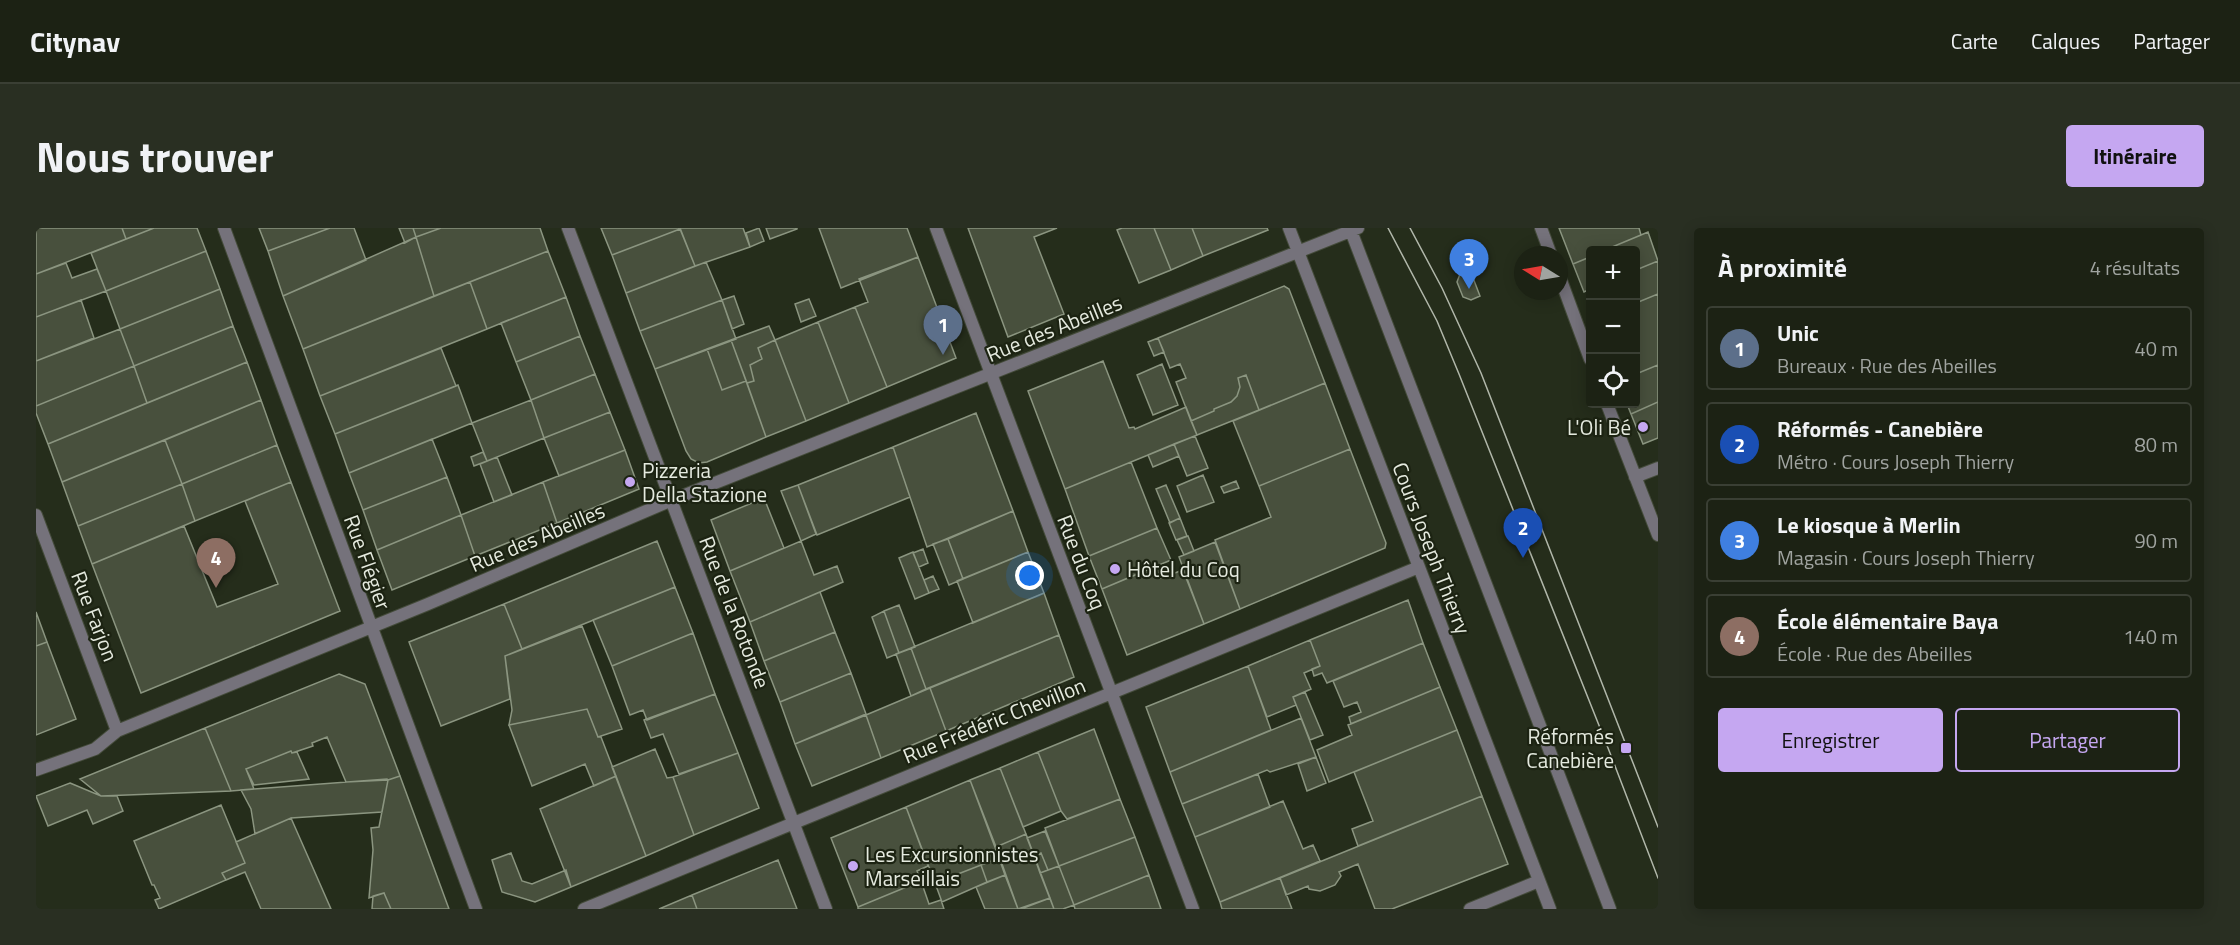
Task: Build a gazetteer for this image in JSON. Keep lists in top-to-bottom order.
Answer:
{
  "streets": {
    "street": [
      "Rue des Abeilles",
      "Cours Joseph Thierry",
      "Rue Flégier",
      "Rue du Coq",
      "Rue de la Rotonde",
      "Rue Farjon",
      "Rue Frédéric Chevillon"
    ]
  },
  "crossings": [
    ["Rue des Abeilles", "Cours Joseph Thierry"],
    ["Rue des Abeilles", "Rue Flégier"],
    ["Rue des Abeilles", "Rue du Coq"],
    ["Rue des Abeilles", "Rue de la Rotonde"],
    ["Rue des Abeilles", "Rue Farjon"],
    ["Cours Joseph Thierry", "Rue Frédéric Chevillon"],
    ["Rue du Coq", "Rue Frédéric Chevillon"],
    ["Rue de la Rotonde", "Rue Frédéric Chevillon"]
  ],
  "places": {
    "other": [
      "L'Oli Bé",
      "Pizzeria Della Stazione",
      "Hôtel du Coq",
      "Les Excursionnistes Marseillais"
    ],
    "transit": ["Réformés Canebière"]
  },
  "north": "left",
  "page": {
    "header": "Citynav",
    "nav": ["Carte", "Calques", "Partager"],
    "title": "Nous trouver",
    "buttons": [
      "Itinéraire",
      ["Enregistrer", "Partager"]
    ],
    "heading": ["À proximité", "4 résultats"],
    "pins": [
      "3",
      "1",
      "2",
      "4"
    ],
    "map_buttons": ["+", "−"],
    "list": [
      {
        "mark": "1",
        "name": "Unic",
        "note": "Bureaux · Rue des Abeilles",
        "value": "40 m"
      },
      {
        "mark": "2",
        "name": "Réformés - Canebière",
        "note": "Métro · Cours Joseph Thierry",
        "value": "80 m"
      },
      {
        "mark": "3",
        "name": "Le kiosque à Merlin",
        "note": "Magasin · Cours Joseph Thierry",
        "value": "90 m"
      },
      {
        "mark": "4",
        "name": "École élémentaire Baya",
        "note": "École · Rue des Abeilles",
        "value": "140 m"
      }
    ]
  }
}
